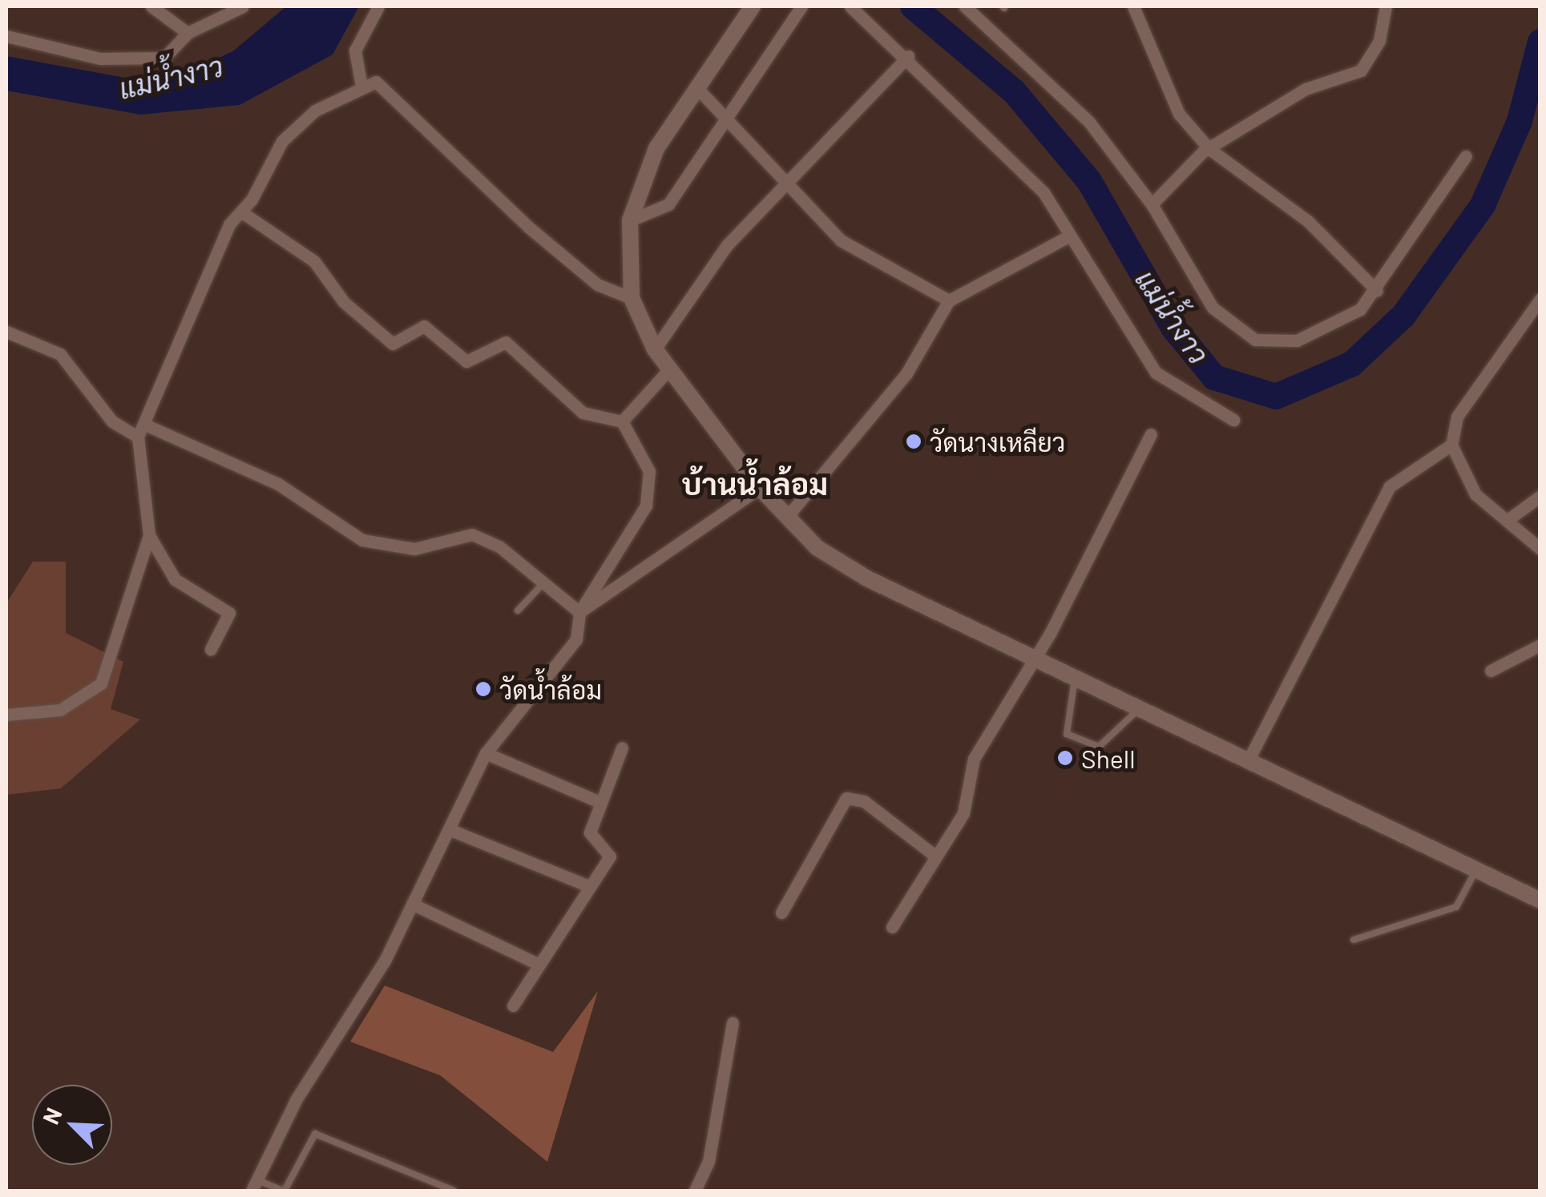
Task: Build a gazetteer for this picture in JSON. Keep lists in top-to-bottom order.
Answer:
{
  "districts": ["บ้านน้ำล้อม"],
  "water": ["แม่น้ำงาว"],
  "places": ["วัดนางเหลียว", "วัดน้ำล้อม", "Shell"],
  "north": "top left"
}
